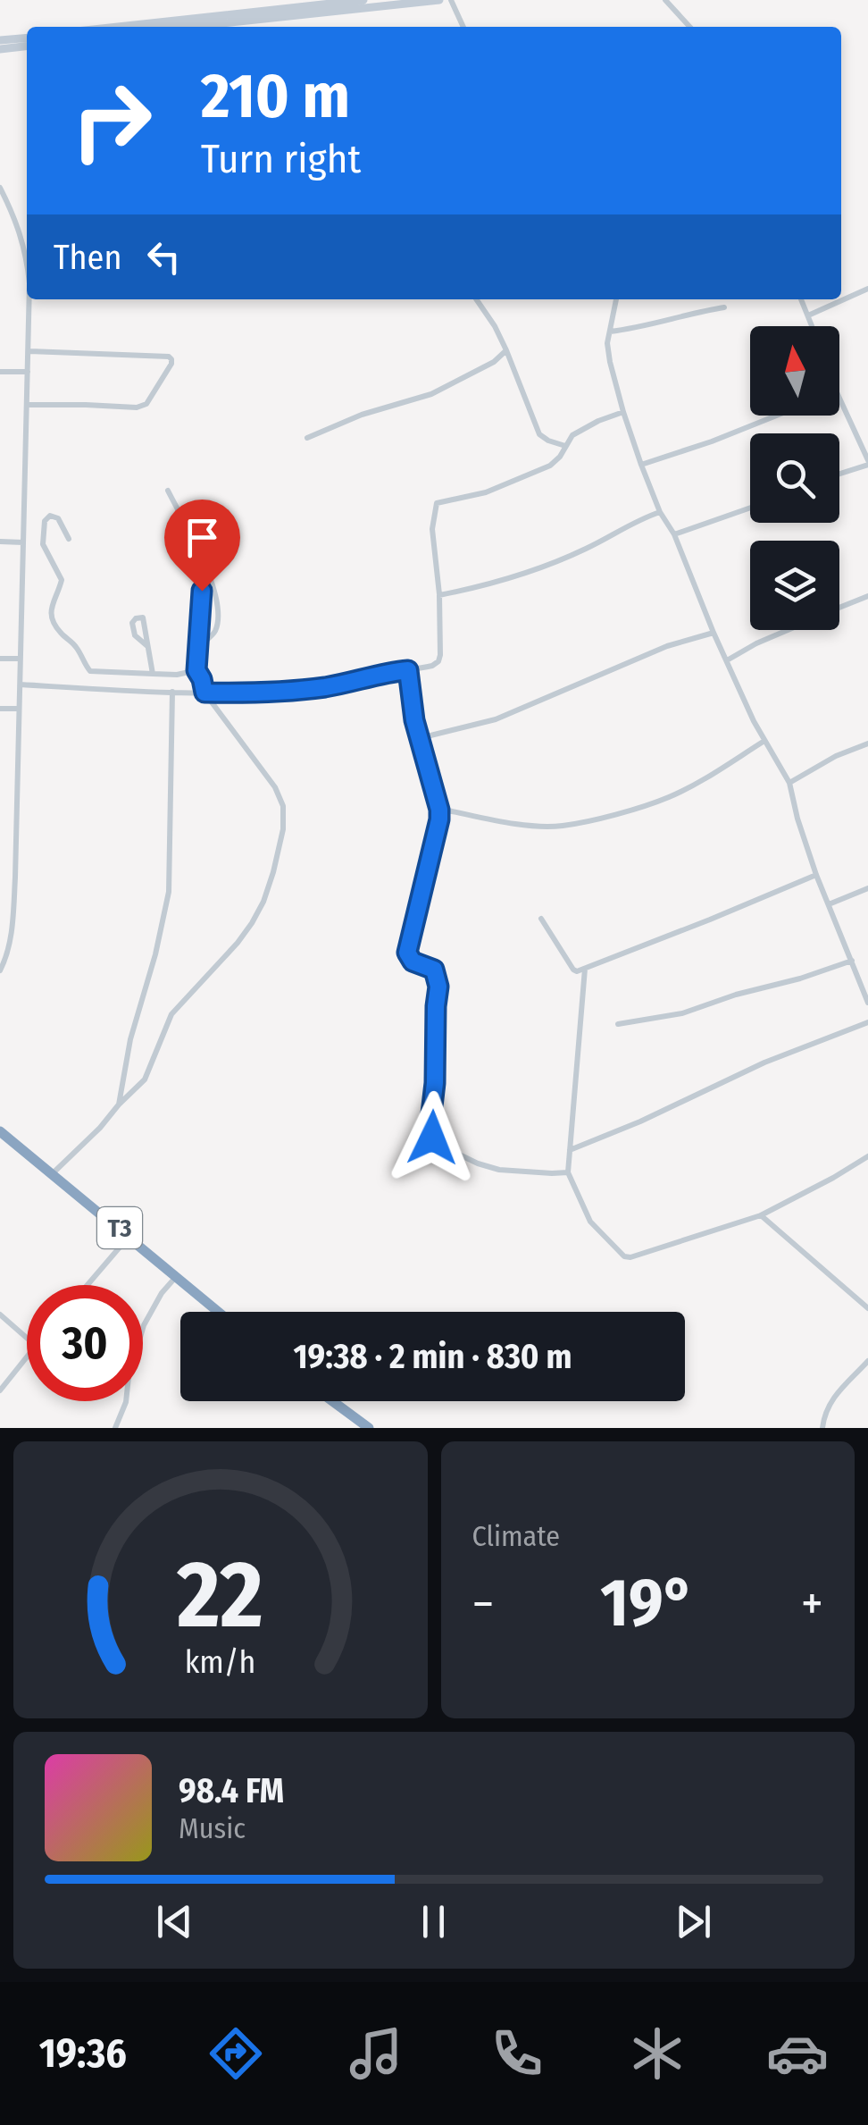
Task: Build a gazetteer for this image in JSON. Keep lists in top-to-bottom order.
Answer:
{
  "streets": {
    "highway": ["T3"]
  },
  "north": "top",
  "page": {
    "turn": ["210 m", "Turn right"],
    "then": "Then",
    "limit": "30",
    "trip": "19:38 · 2 min · 830 m",
    "tile": "Climate",
    "heat": ["−", "19°", "+"],
    "song": ["98.4 FM", "Music"],
    "tabs": "19:36",
    "gauge": ["22", "km/h"]
  }
}
